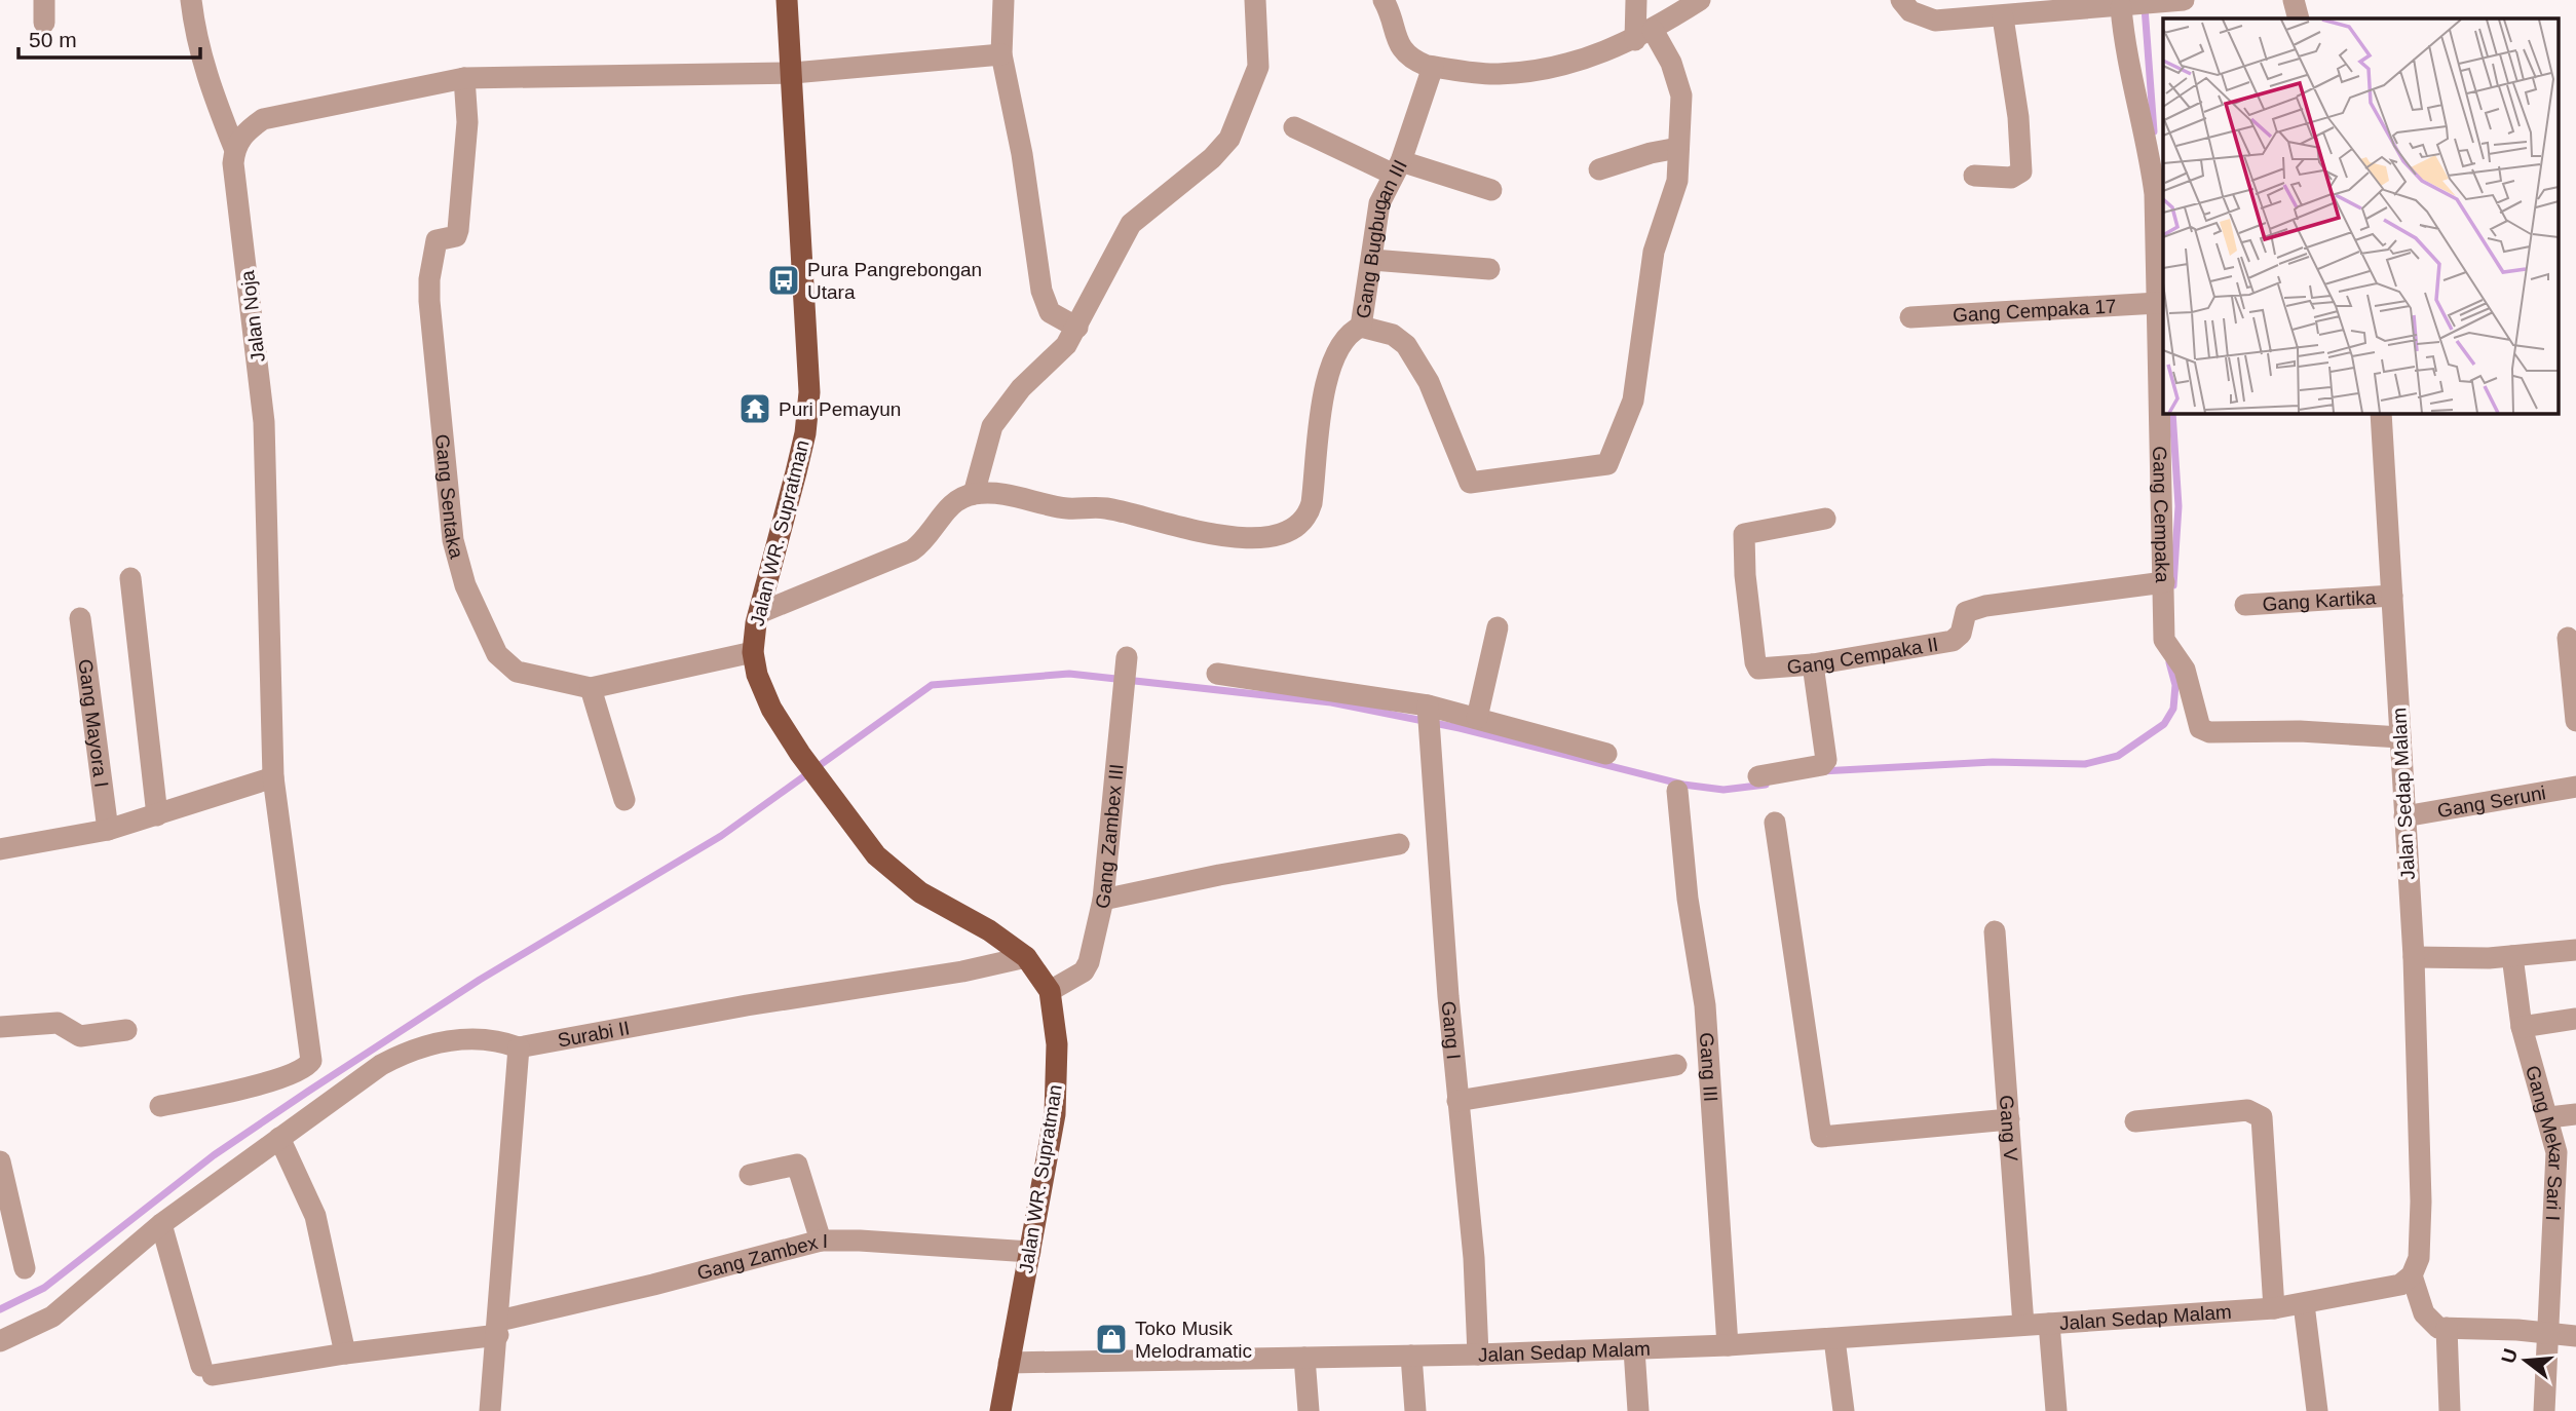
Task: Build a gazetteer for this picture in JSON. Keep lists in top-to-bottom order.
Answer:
{
  "streets": {
    "main road": ["Jalan WR. Supratman"],
    "street": [
      "Gang Bugbugan III",
      "Gang Cempaka 17",
      "Jalan Noja",
      "Gang Sentaka",
      "Gang Cempaka",
      "Gang Kartika",
      "Gang Cempaka II",
      "Gang Mayora I",
      "Jalan Sedap Malam",
      "Gang Seruni",
      "Gang Zambex III",
      "Gang I",
      "Surabi II",
      "Gang III",
      "Gang V",
      "Gang Mekar Sari I",
      "Gang Zambex I"
    ]
  },
  "crossings": [
    ["Gang Cempaka 17", "Gang Cempaka"],
    ["Gang Sentaka", "Jalan WR. Supratman"],
    ["Gang Cempaka", "Gang Cempaka II"],
    ["Gang Cempaka", "Jalan Sedap Malam"],
    ["Jalan WR. Supratman", "Jalan Sedap Malam"],
    ["Jalan WR. Supratman", "Gang Zambex III"],
    ["Jalan WR. Supratman", "Surabi II"],
    ["Jalan WR. Supratman", "Gang Zambex I"],
    ["Gang Kartika", "Jalan Sedap Malam"],
    ["Jalan Sedap Malam", "Gang Seruni"],
    ["Jalan Sedap Malam", "Gang I"],
    ["Jalan Sedap Malam", "Gang III"],
    ["Jalan Sedap Malam", "Gang V"]
  ],
  "places": {
    "bus stop": ["Pura Pangrebongan Utara"],
    "temple": ["Puri Pemayun"],
    "shop": ["Toko Musik Melodramatic"]
  },
  "scale_bar": "50 m",
  "north": "left"
}
